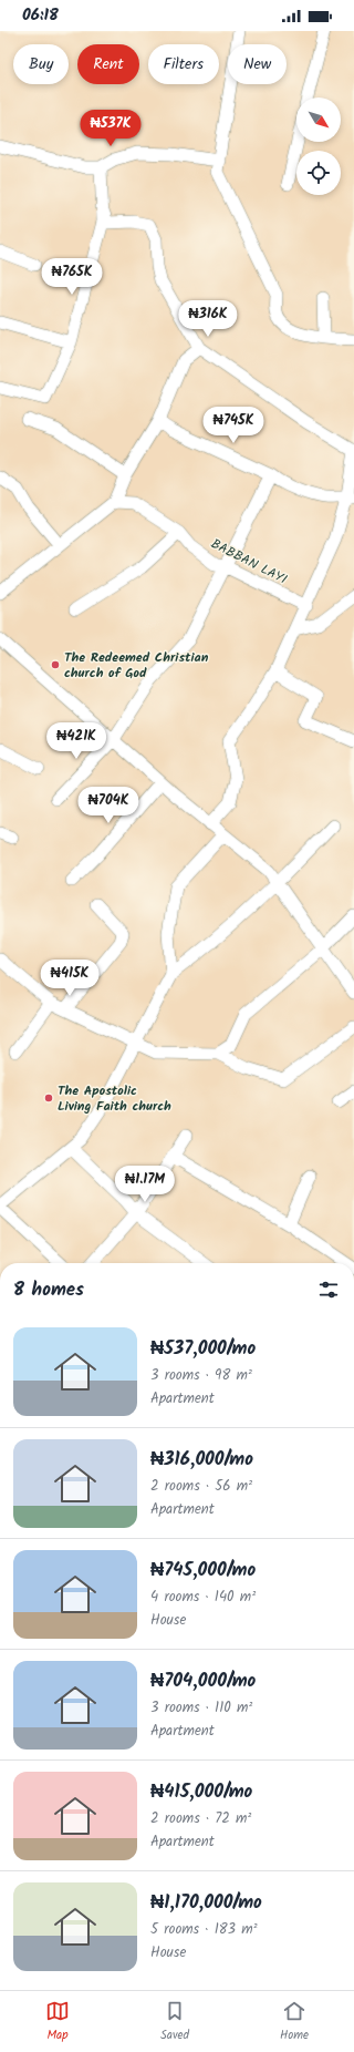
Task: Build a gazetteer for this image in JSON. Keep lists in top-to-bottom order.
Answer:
{
  "streets": {
    "street": ["BABBAN LAYI"]
  },
  "places": ["The Redeemed Christian church of God", "The Apostolic Living Faith church"],
  "north": "bottom right",
  "page": {
    "status": "06:18",
    "chip": [
      "Buy",
      "Rent",
      "Filters",
      "New"
    ],
    "price": [
      "₦537K",
      "₦765K",
      "₦316K",
      "₦745K",
      "₦421K",
      "₦704K",
      "₦415K",
      "₦1.17M"
    ],
    "heading": "8 homes",
    "list": [
      {
        "name": "₦537,000/mo",
        "note": "3 rooms · 98 m² · Apartment"
      },
      {
        "name": "₦316,000/mo",
        "note": "2 rooms · 56 m² · Apartment"
      },
      {
        "name": "₦745,000/mo",
        "note": "4 rooms · 140 m² · House"
      },
      {
        "name": "₦704,000/mo",
        "note": "3 rooms · 110 m² · Apartment"
      },
      {
        "name": "₦415,000/mo",
        "note": "2 rooms · 72 m² · Apartment"
      },
      {
        "name": "₦1,170,000/mo",
        "note": "5 rooms · 183 m² · House"
      }
    ],
    "tabs": ["Map", "Saved", "Home"]
  }
}
